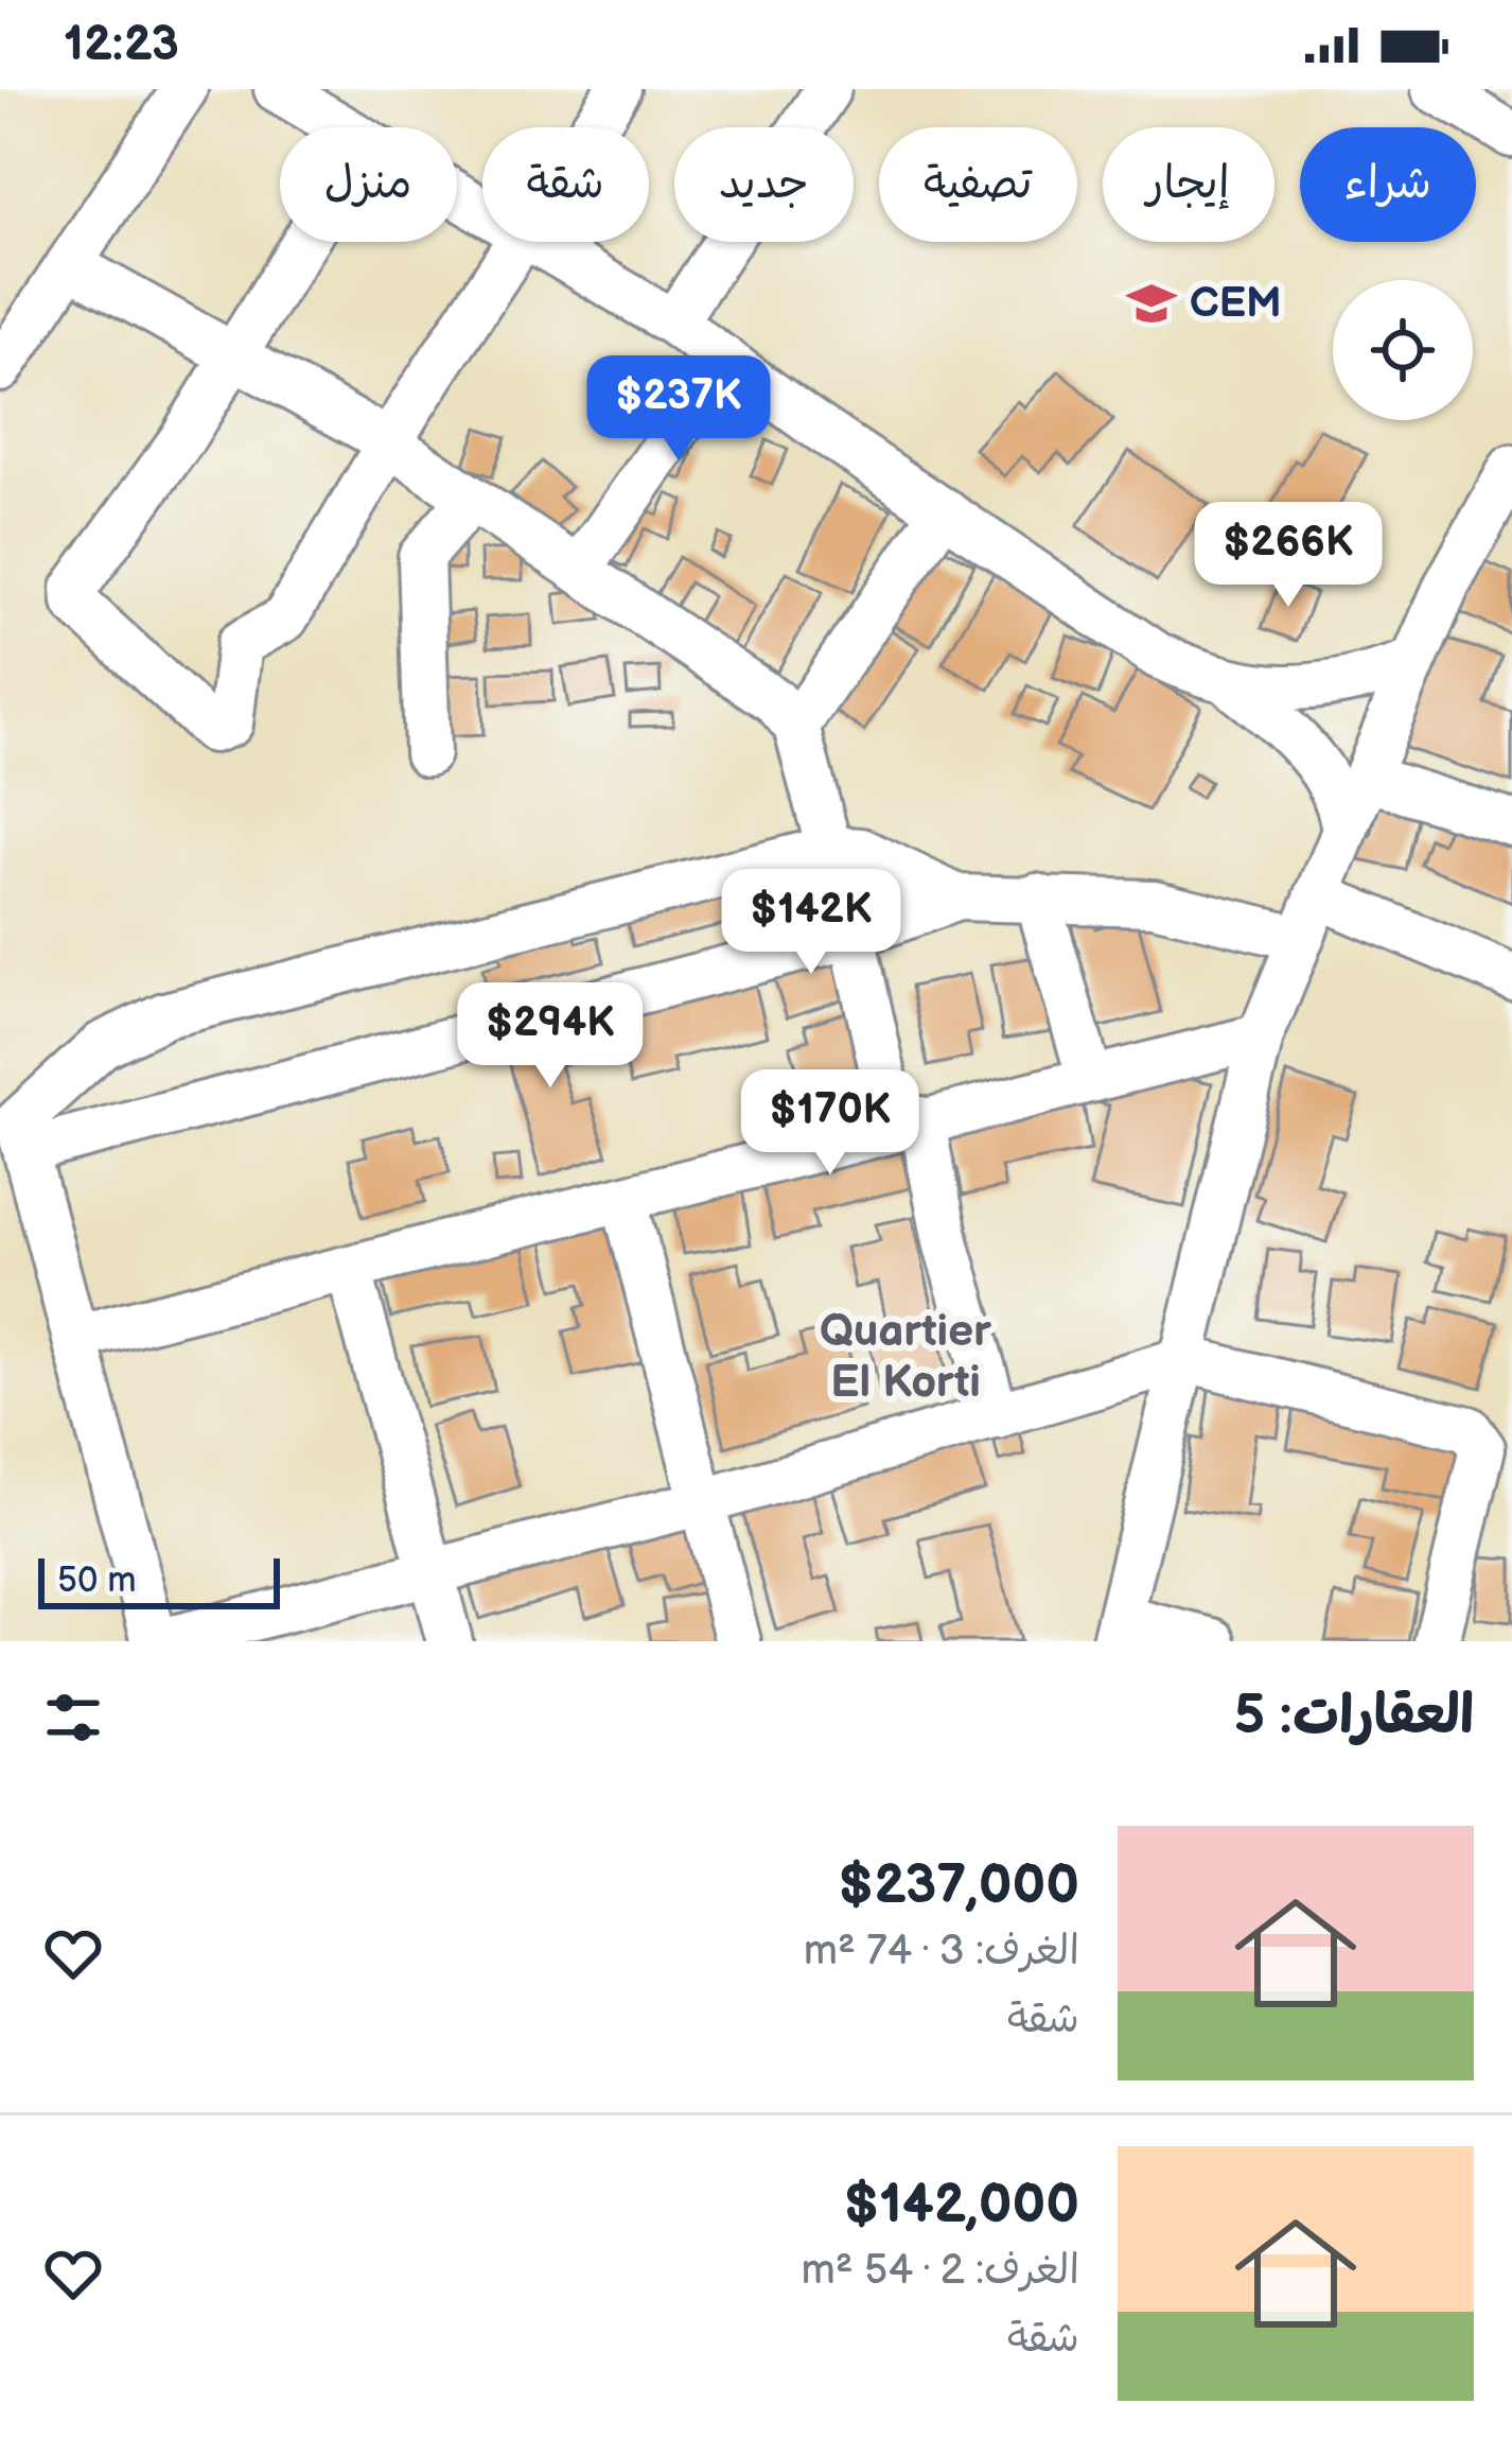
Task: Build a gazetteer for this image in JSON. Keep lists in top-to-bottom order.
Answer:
{
  "districts": ["Quartier El Korti"],
  "places": {
    "school or university": ["CEM"]
  },
  "scale_bar": "50 m",
  "page": {
    "status": "12:23",
    "chip": [
      "شراء",
      "إيجار",
      "تصفية",
      "جديد",
      "شقة",
      "منزل"
    ],
    "price": [
      "$237K",
      "$266K",
      "$142K",
      "$294K",
      "$170K"
    ],
    "scale": "50 m",
    "heading": "العقارات: 5",
    "list": [
      {
        "name": "$237,000",
        "note": "الغرف: 3 · 74 m² · شقة"
      },
      {
        "name": "$142,000",
        "note": "الغرف: 2 · 54 m² · شقة"
      }
    ]
  }
}
